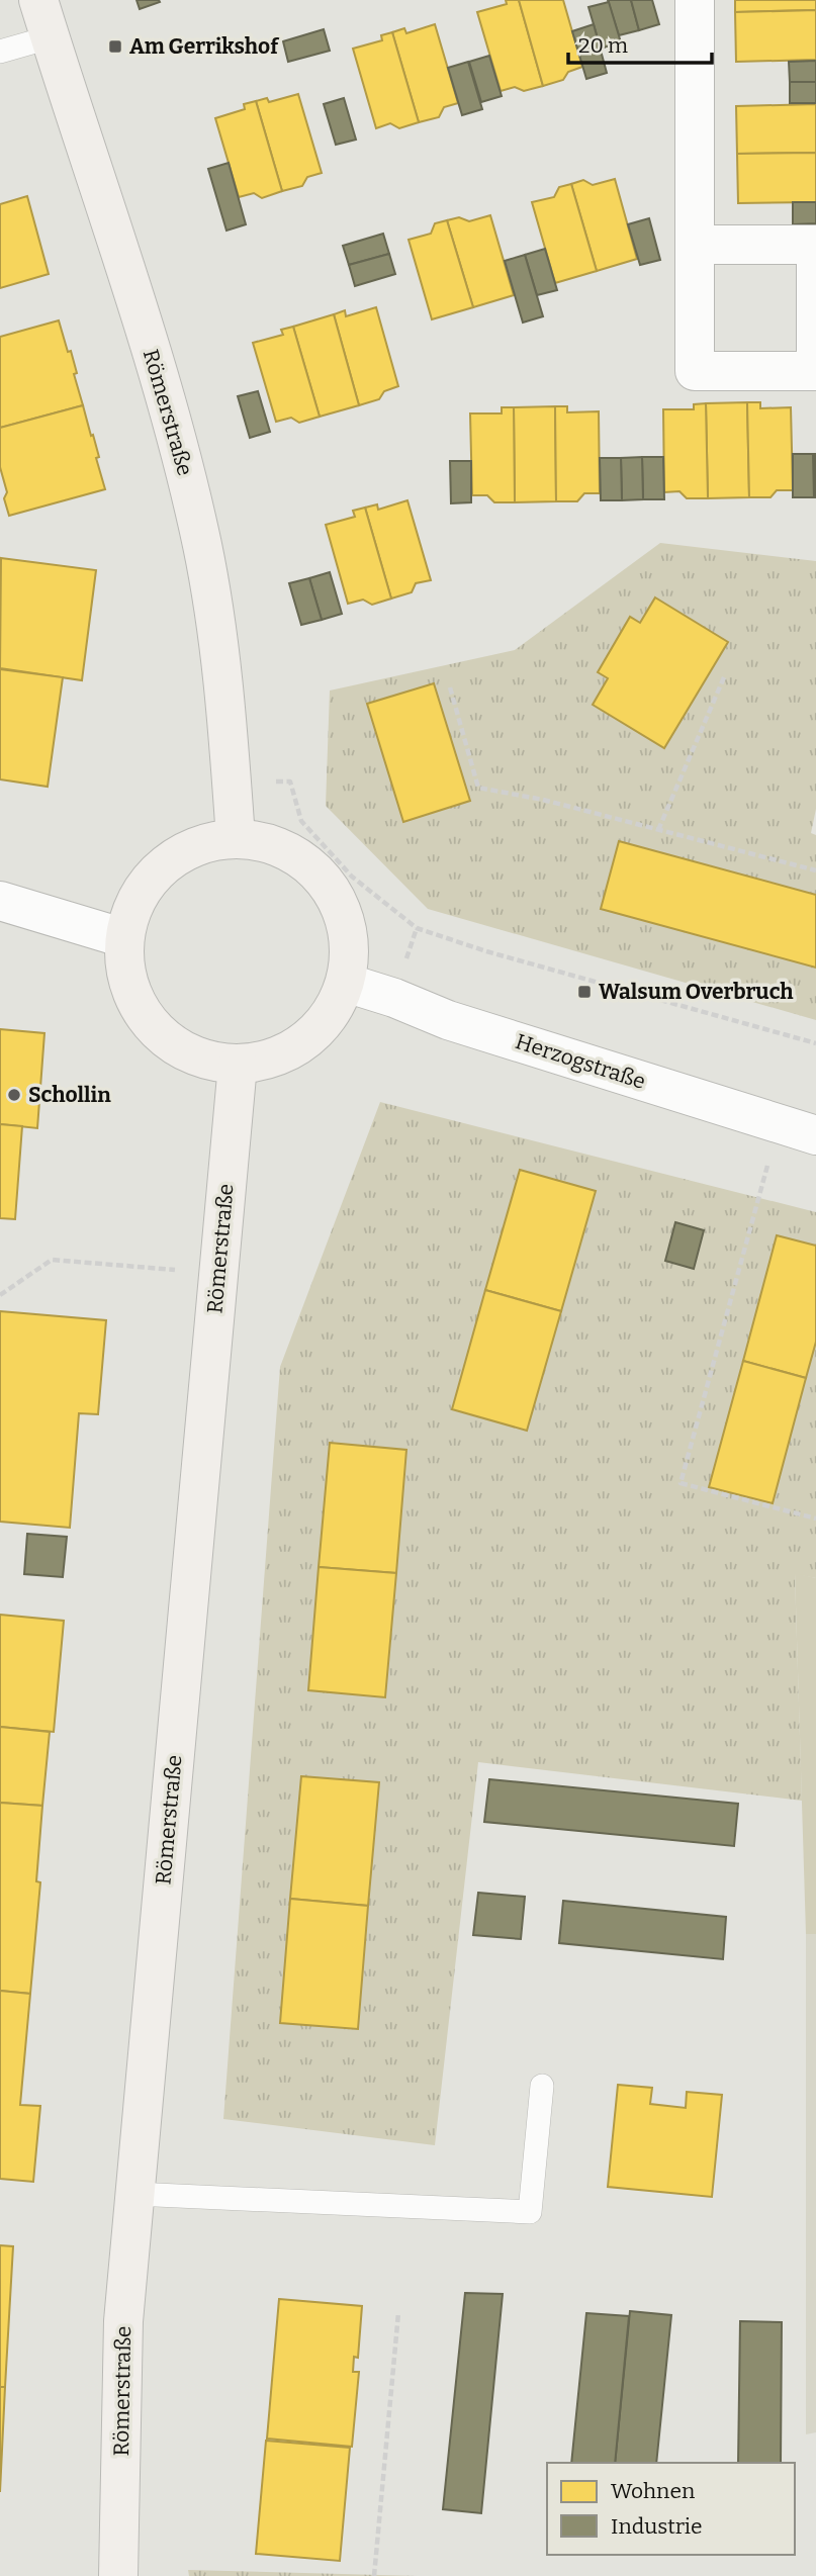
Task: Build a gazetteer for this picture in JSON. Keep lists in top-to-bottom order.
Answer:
{
  "streets": {
    "main road": ["Römerstraße"],
    "street": ["Herzogstraße"]
  },
  "crossings": [
    ["Römerstraße", "Herzogstraße"]
  ],
  "places": {
    "transit": ["Am Gerrikshof", "Walsum Overbruch"],
    "other": ["Schollin"]
  },
  "legend": ["Wohnen", "Industrie"],
  "scale_bar": "20 m"
}
